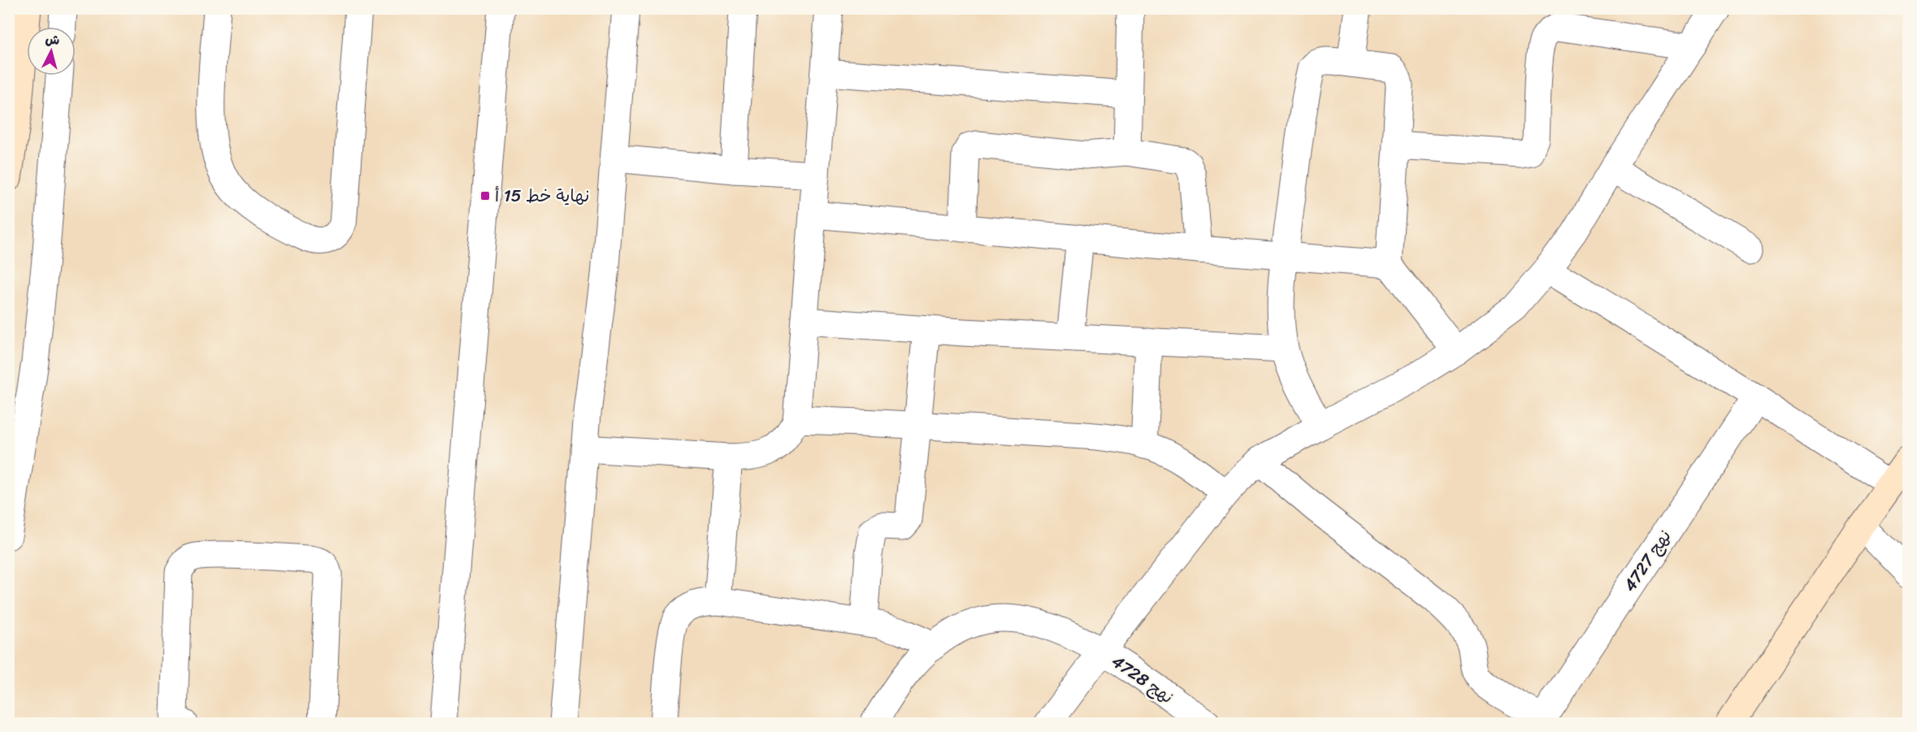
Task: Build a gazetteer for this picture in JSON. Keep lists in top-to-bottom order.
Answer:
{
  "streets": {
    "street": ["نهج 4727", "نهج 4728"]
  },
  "places": {
    "transit": ["نهاية خط 15 أ"]
  },
  "north": "top"
}
